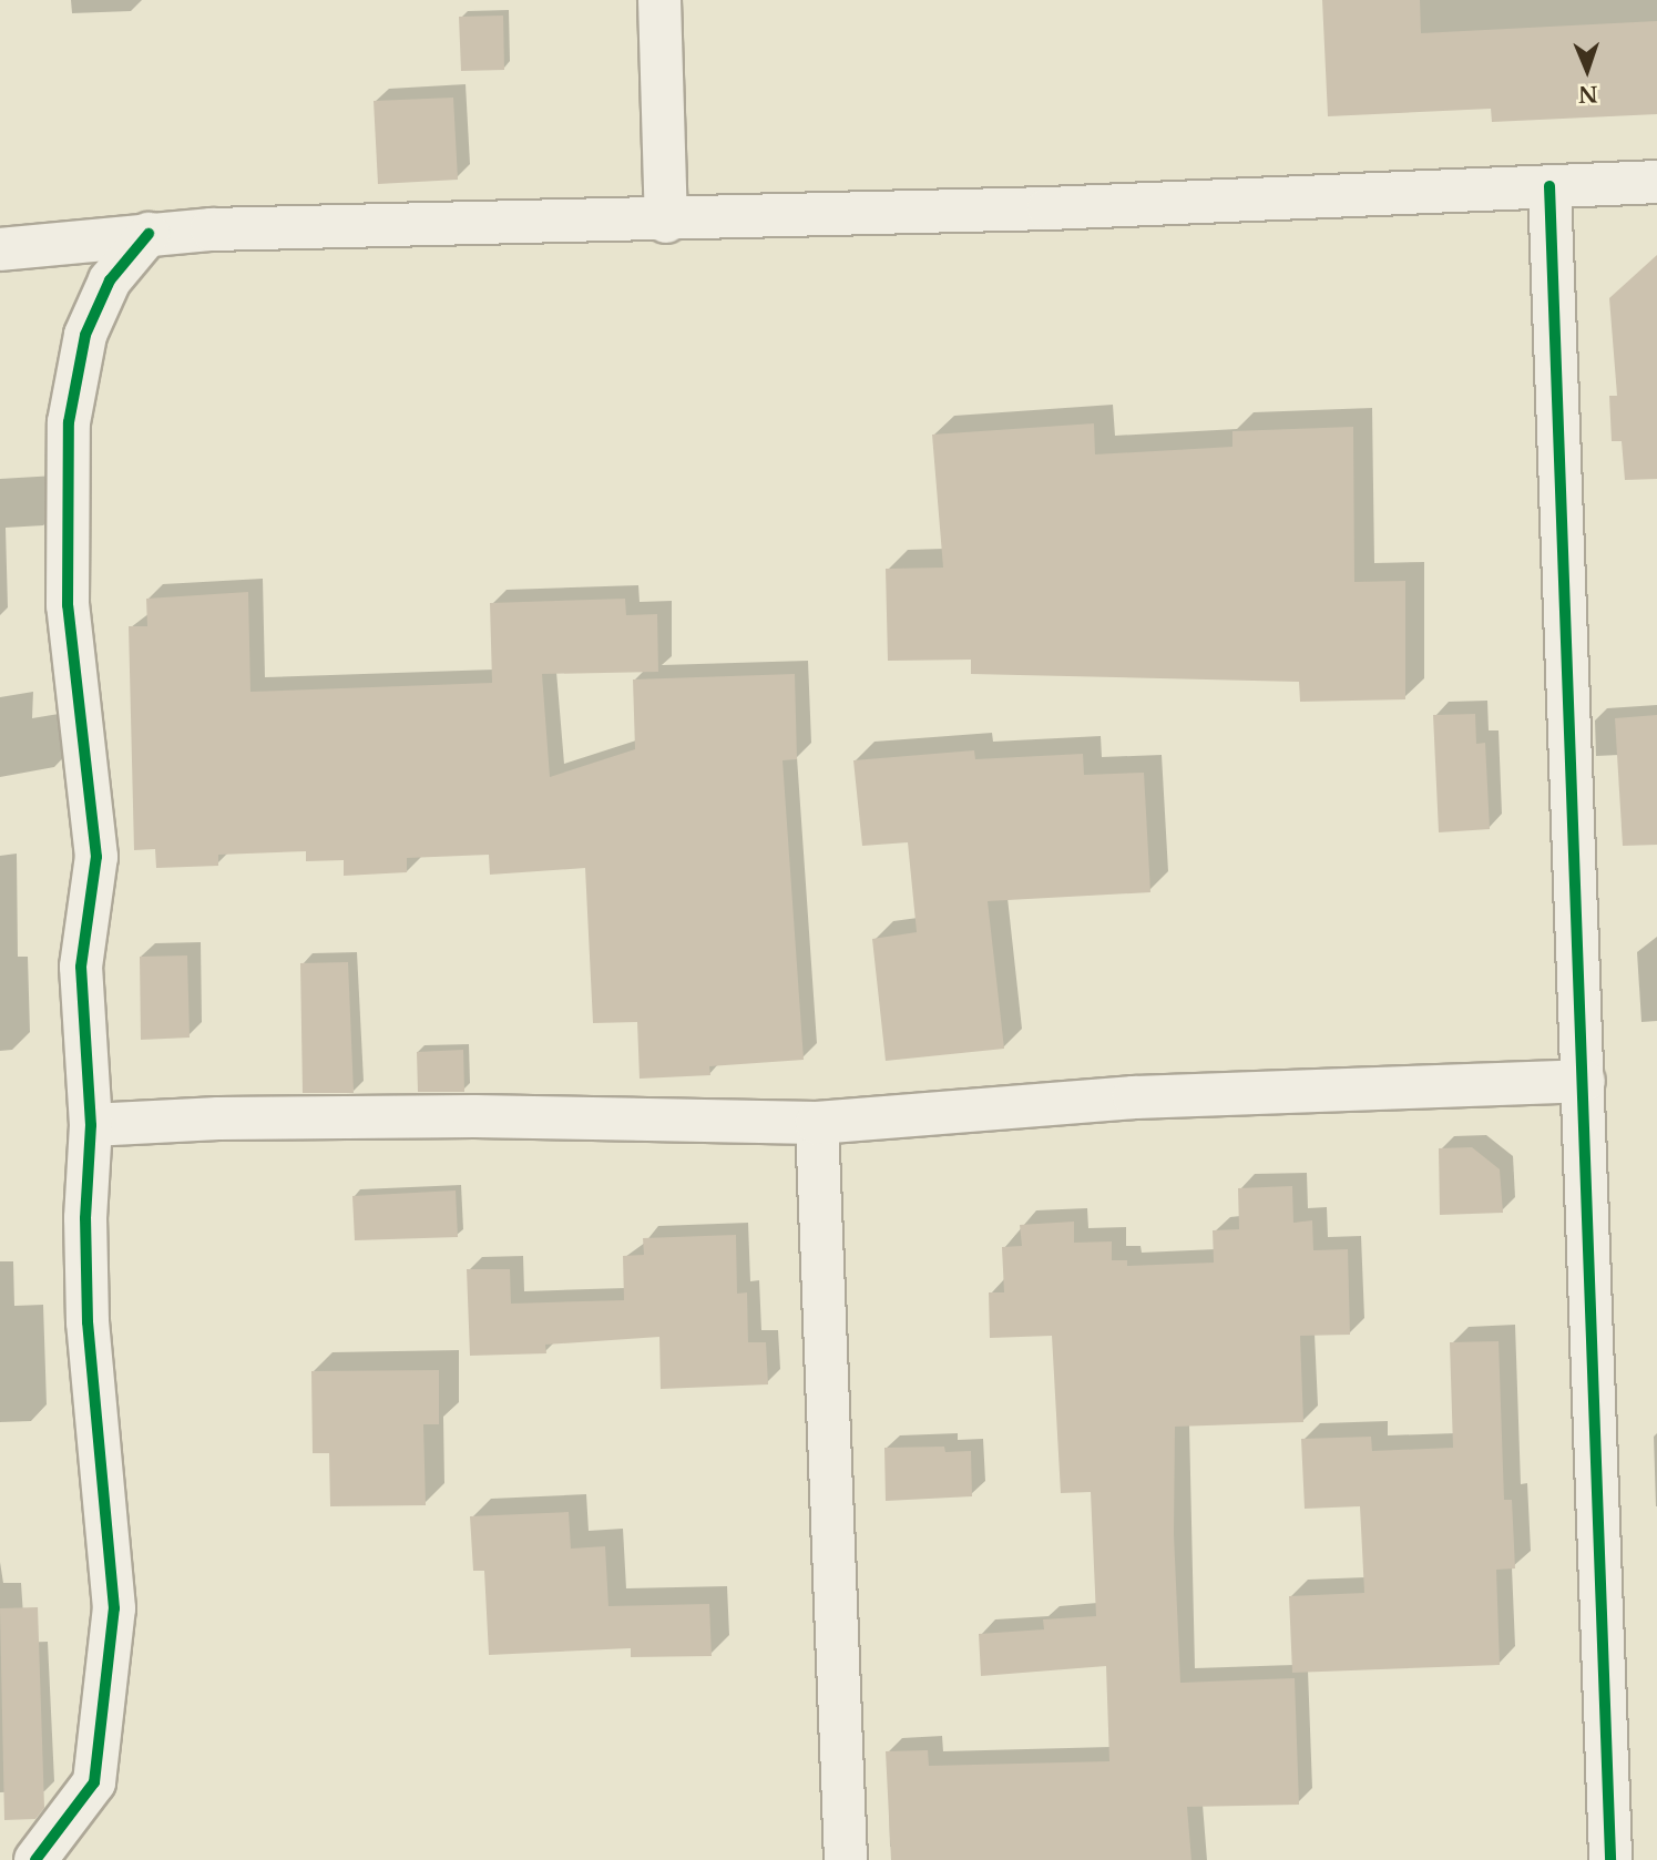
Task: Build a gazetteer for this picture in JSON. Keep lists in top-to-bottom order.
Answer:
{
  "north": "bottom"
}
